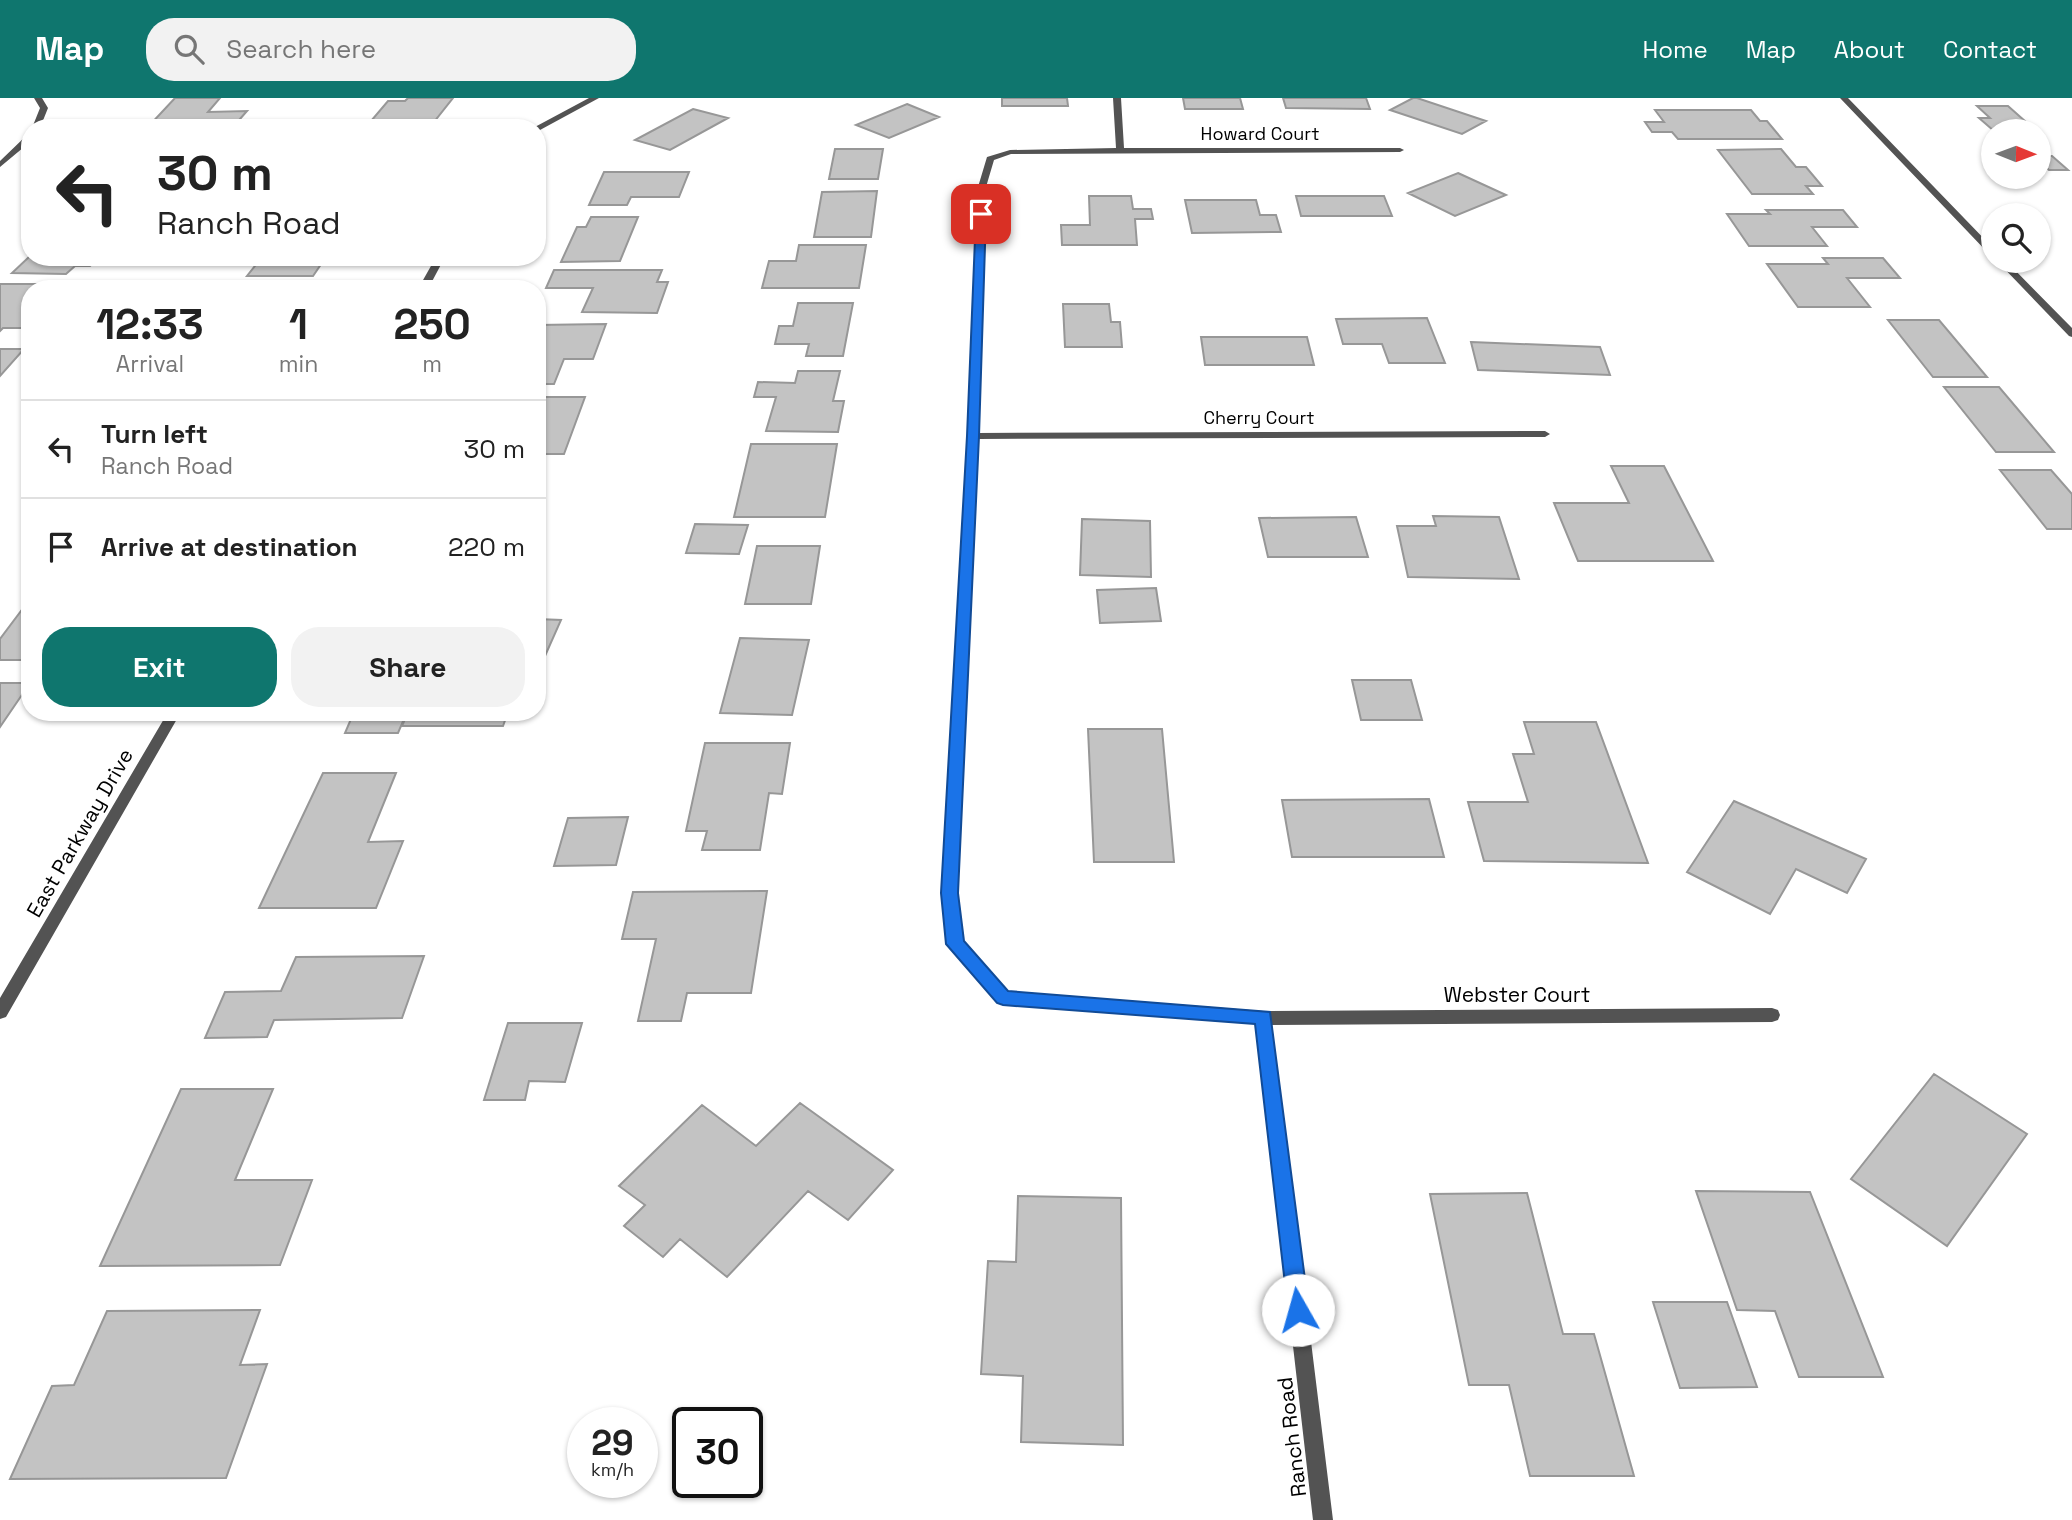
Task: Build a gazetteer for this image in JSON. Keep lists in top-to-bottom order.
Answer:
{
  "streets": {
    "street": [
      "Howard Court",
      "Cherry Court",
      "East Parkway Drive",
      "Webster Court",
      "Ranch Road"
    ]
  },
  "crossings": [
    ["Webster Court", "Ranch Road"]
  ],
  "north": "right",
  "page": {
    "header": "Map",
    "search": "Search here",
    "nav": [
      "Home",
      "Map",
      "About",
      "Contact"
    ],
    "turn": ["30 m", "Ranch Road"],
    "eta": [
      "12:33",
      "Arrival",
      "1",
      "min",
      "250",
      "m"
    ],
    "list": [
      {
        "name": "Turn left",
        "note": "Ranch Road",
        "value": "30 m"
      },
      {
        "name": "Arrive at destination",
        "value": "220 m"
      }
    ],
    "buttons": ["Exit", "Share"],
    "speed": "29 km/h",
    "limit": "30"
  }
}
